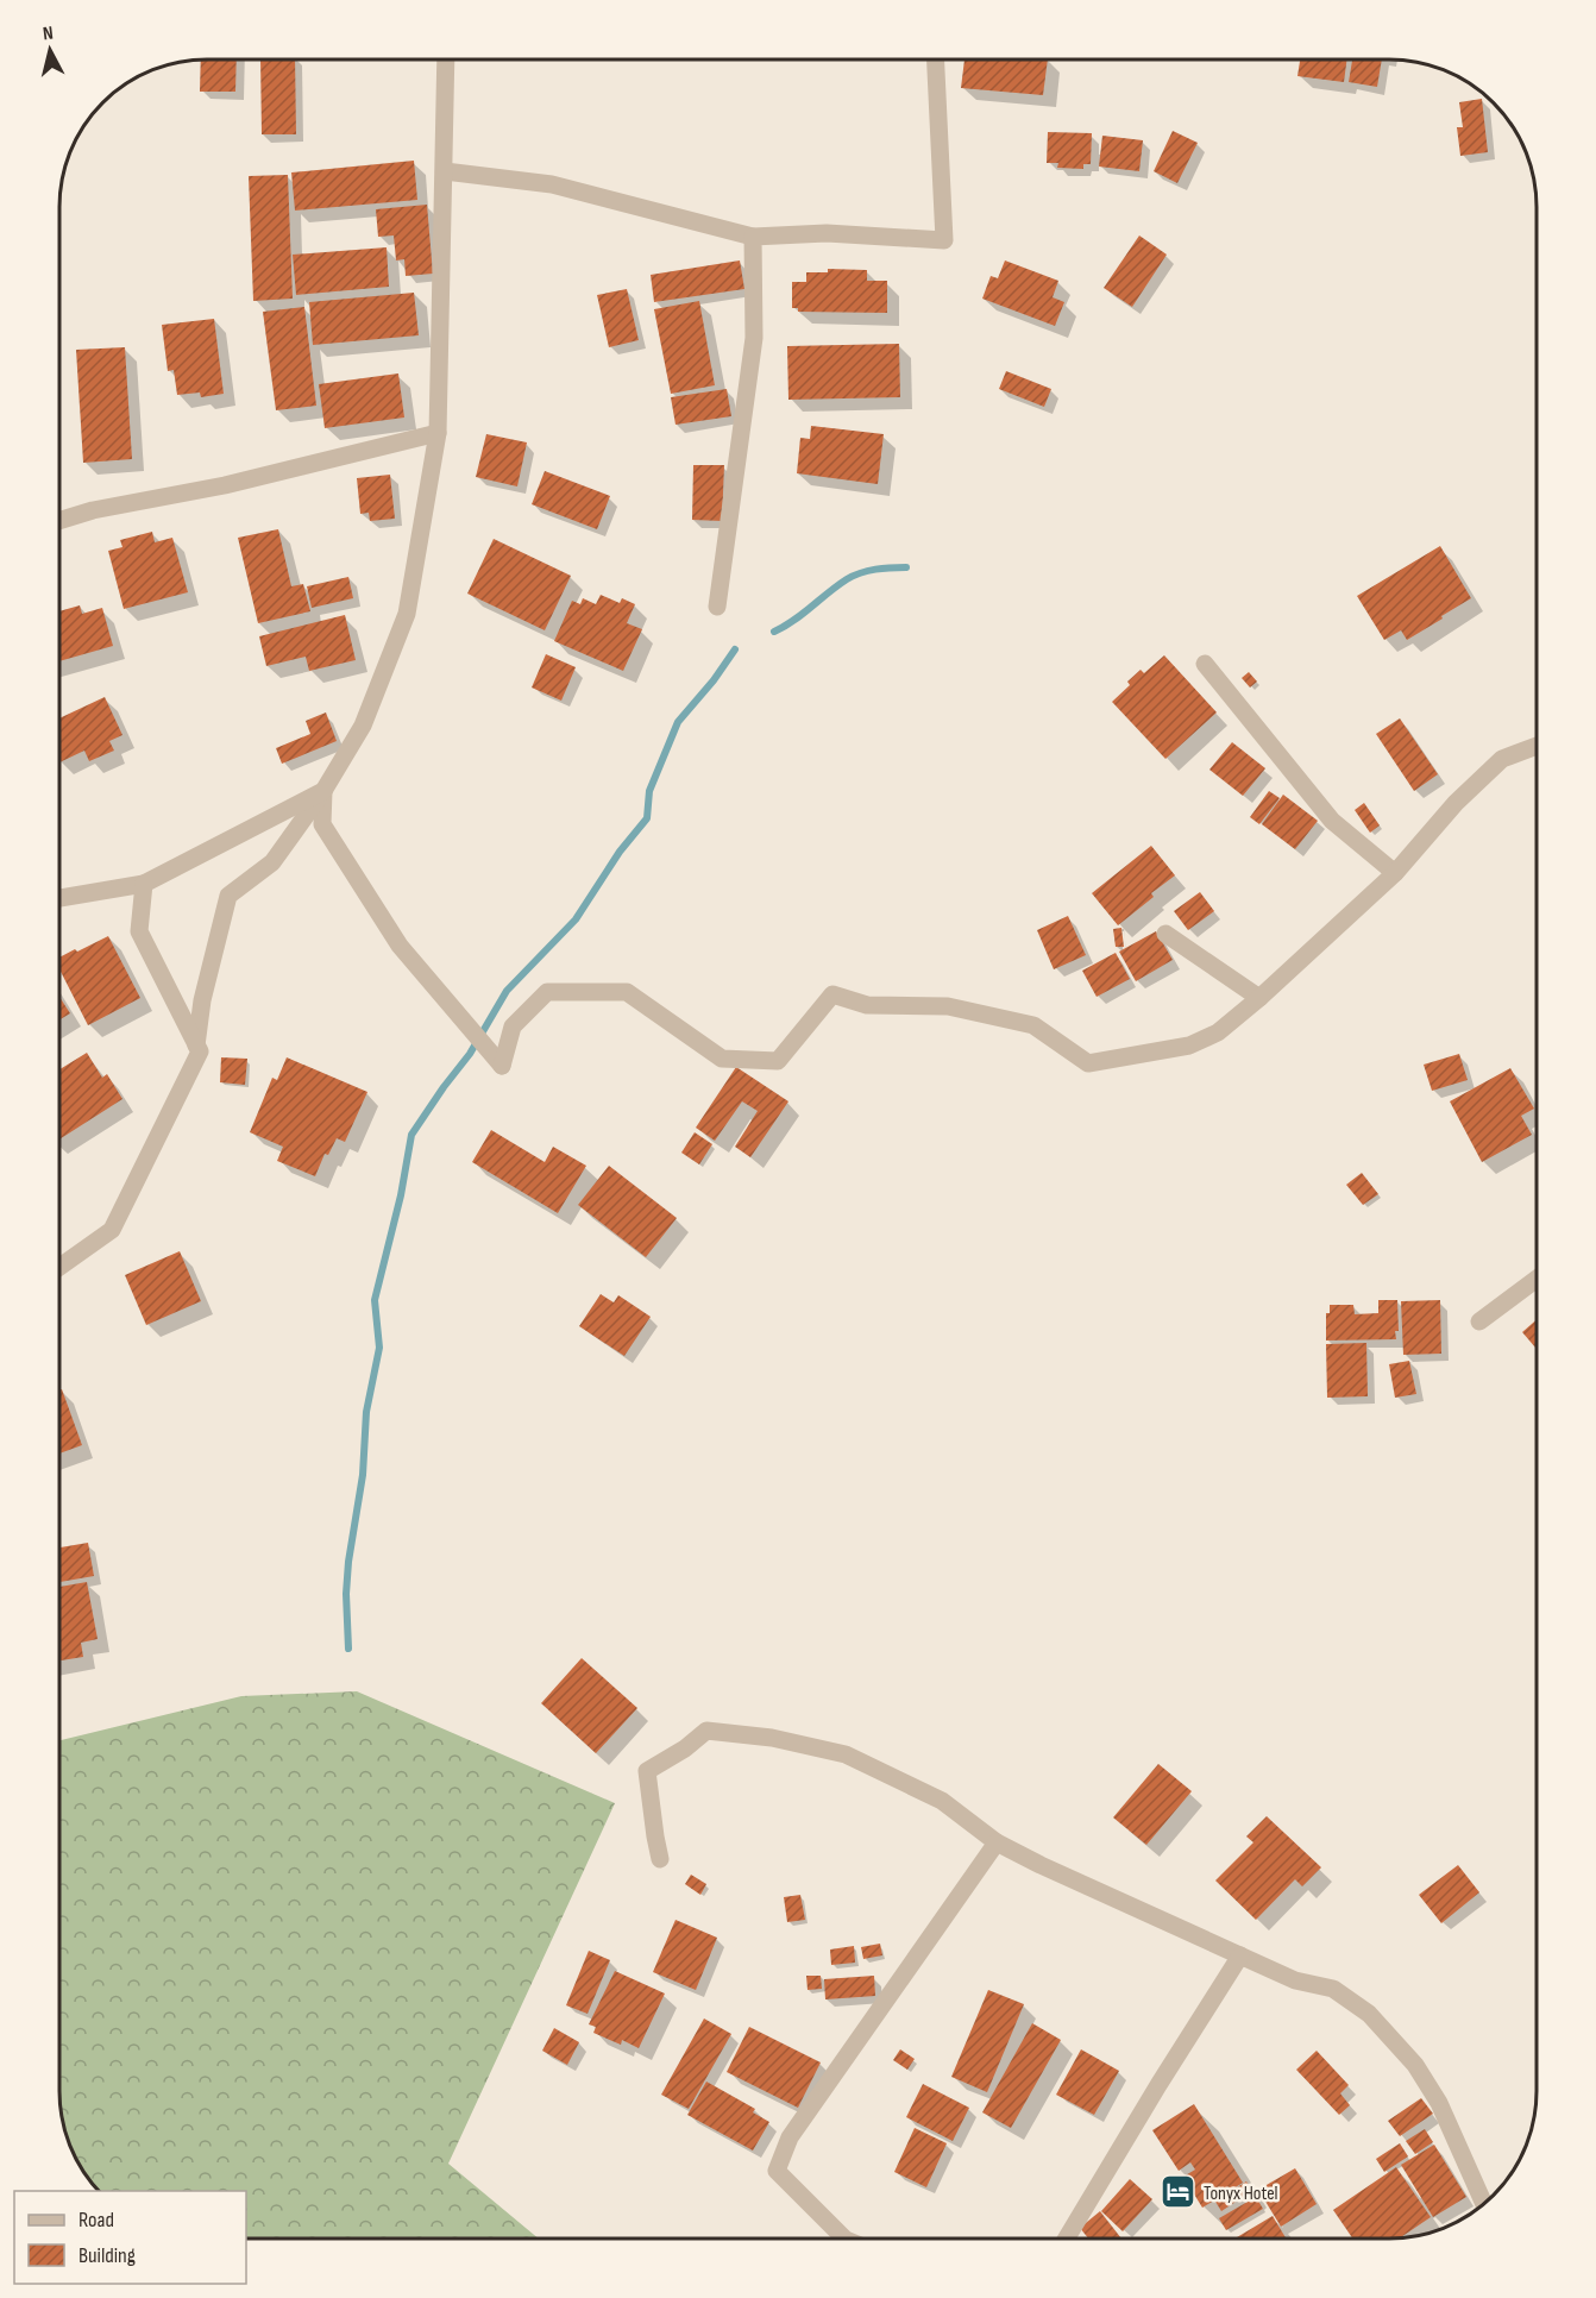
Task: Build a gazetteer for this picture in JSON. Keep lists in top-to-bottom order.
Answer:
{
  "places": {
    "hotel": ["Tonyx Hotel"]
  },
  "legend": ["Road", "Building"],
  "north": "top"
}
